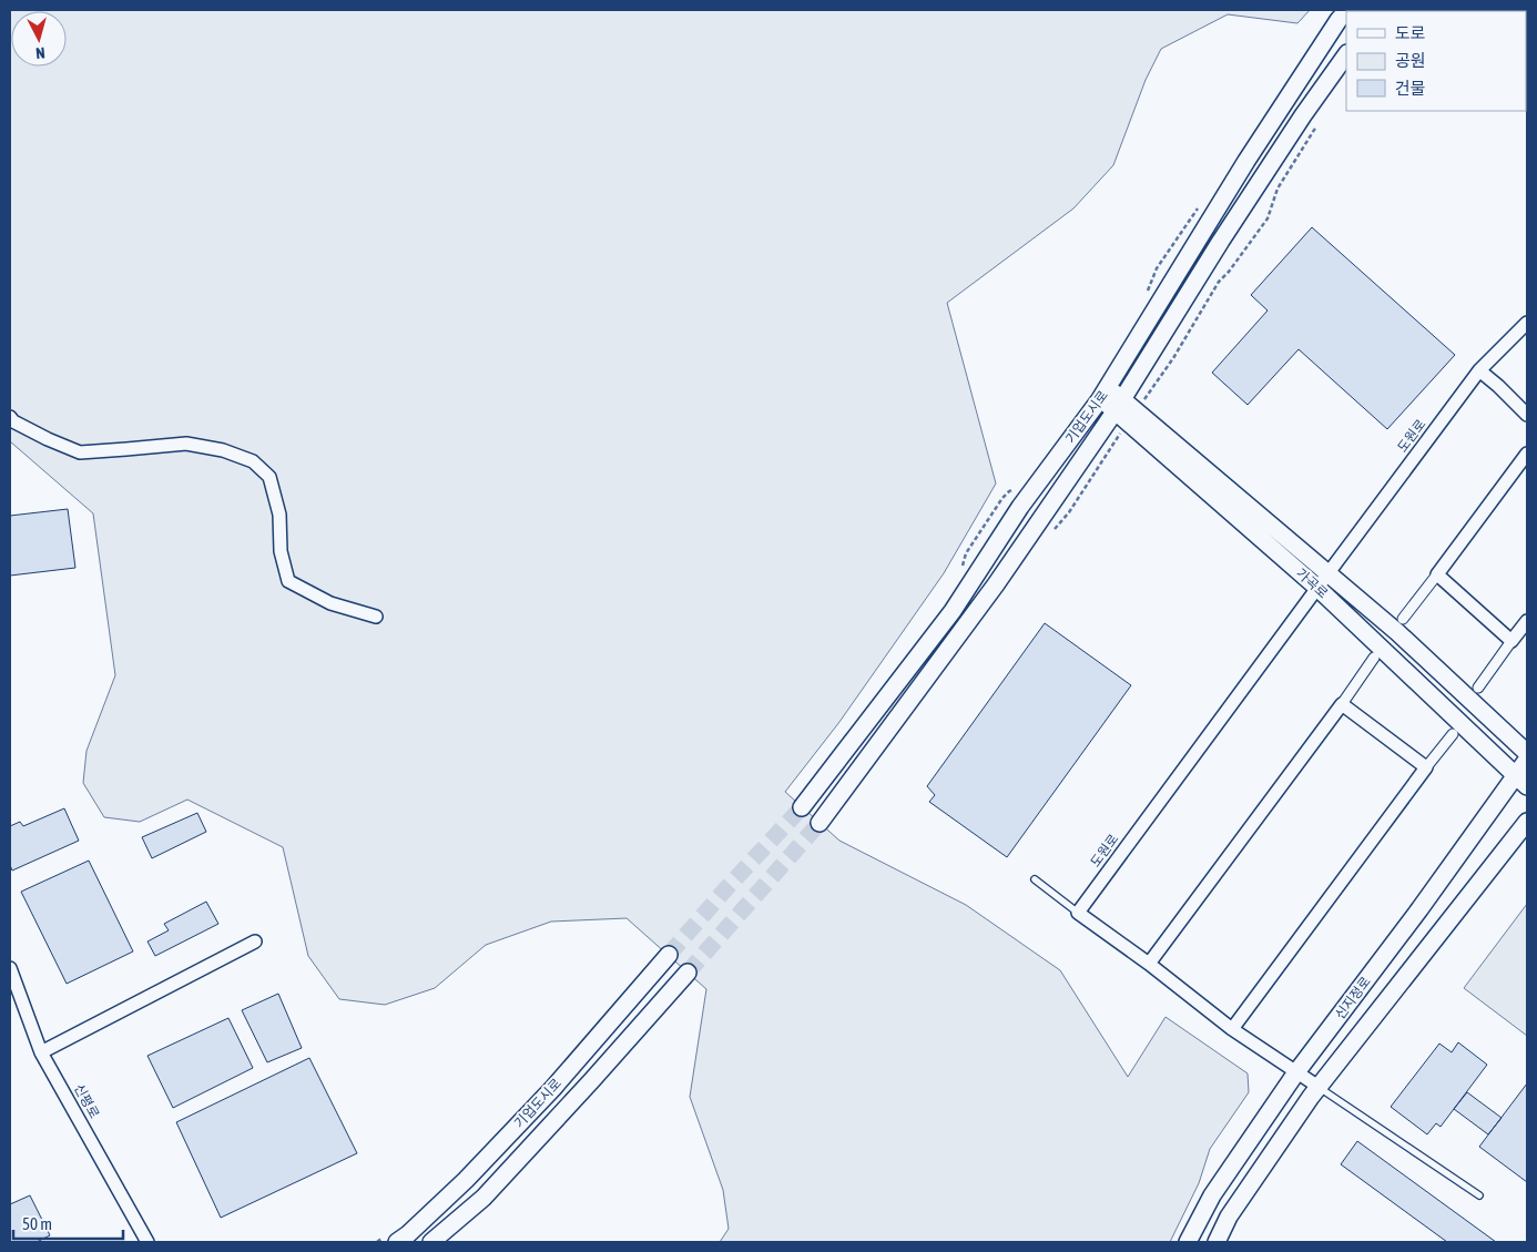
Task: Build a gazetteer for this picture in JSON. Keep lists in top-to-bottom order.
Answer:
{
  "streets": {
    "street": [
      "기업도시로",
      "도원로",
      "가곡로",
      "신지정로",
      "신평로"
    ]
  },
  "crossings": [
    ["기업도시로", "가곡로"],
    ["도원로", "가곡로"],
    ["가곡로", "신지정로"]
  ],
  "legend": ["도로", "공원", "건물"],
  "scale_bar": "50 m",
  "north": "bottom"
}
